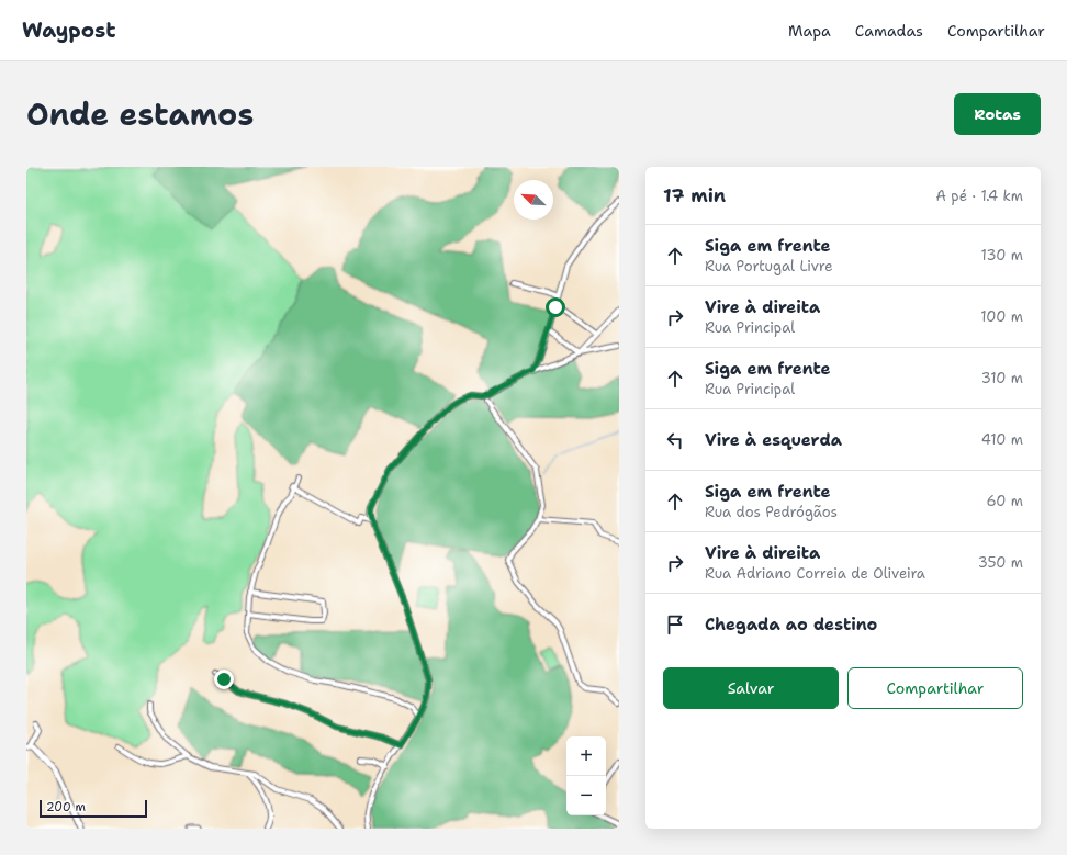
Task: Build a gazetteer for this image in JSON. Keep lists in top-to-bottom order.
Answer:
{
  "scale_bar": "200 m",
  "north": "top left",
  "page": {
    "header": "Waypost",
    "nav": ["Mapa", "Camadas", "Compartilhar"],
    "title": "Onde estamos",
    "buttons": [
      "Rotas",
      ["Salvar", "Compartilhar"]
    ],
    "heading": ["17 min", "A pé · 1.4 km"],
    "list": [
      ["Siga em frente", "Rua Portugal Livre", "130 m"],
      ["Vire à direita", "Rua Principal", "100 m"],
      ["Siga em frente", "Rua Principal", "310 m"],
      ["Vire à esquerda", "410 m"],
      ["Siga em frente", "Rua dos Pedrógãos", "60 m"],
      ["Vire à direita", "Rua Adriano Correia de Oliveira", "350 m"],
      "Chegada ao destino"
    ],
    "map_buttons": ["+", "−"],
    "scale": "200 m"
  }
}
